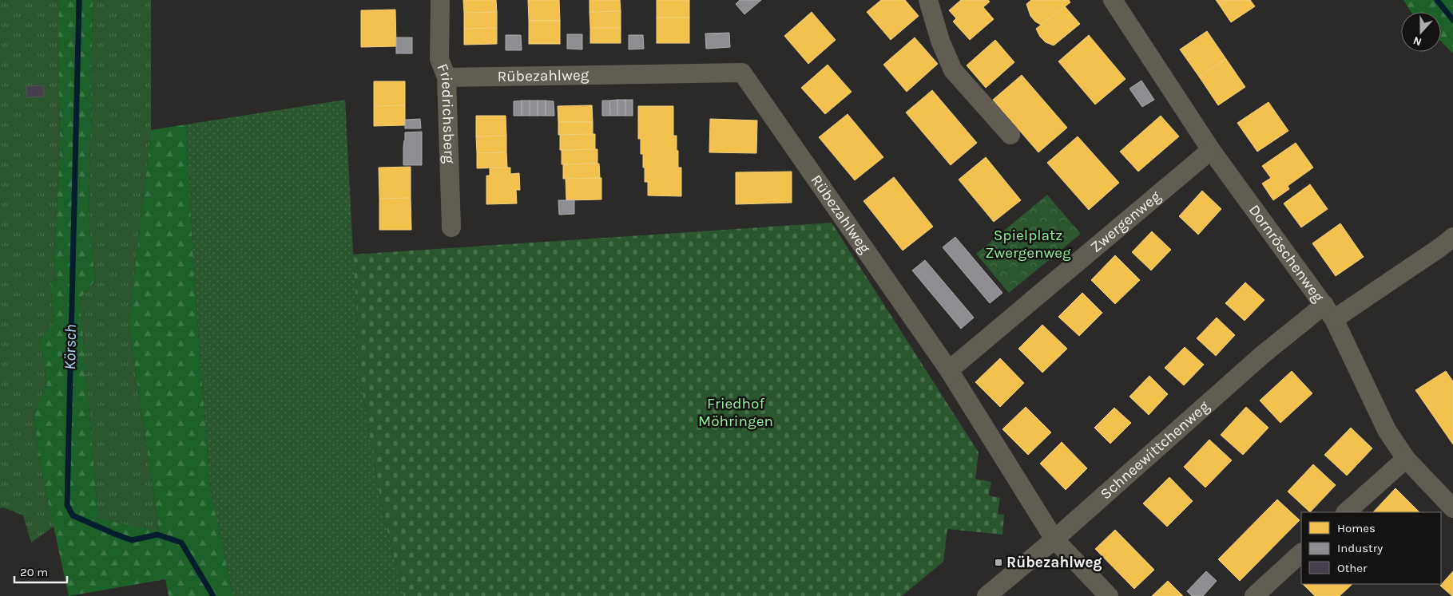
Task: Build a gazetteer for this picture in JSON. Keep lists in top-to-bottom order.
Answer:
{
  "streets": {
    "street": [
      "Rübezahlweg",
      "Friedrichsberg",
      "Zwergenweg",
      "Dornröschenweg",
      "Schneewittchenweg"
    ]
  },
  "crossings": [
    ["Rübezahlweg", "Friedrichsberg"],
    ["Rübezahlweg", "Zwergenweg"],
    ["Rübezahlweg", "Schneewittchenweg"],
    ["Zwergenweg", "Dornröschenweg"],
    ["Dornröschenweg", "Schneewittchenweg"]
  ],
  "water": ["Körsch"],
  "parks": ["Spielplatz Zwergenweg", "Friedhof Möhringen"],
  "places": {
    "transit": ["Rübezahlweg"]
  },
  "legend": ["Homes", "Industry", "Other"],
  "scale_bar": "20 m",
  "north": "bottom"
}
